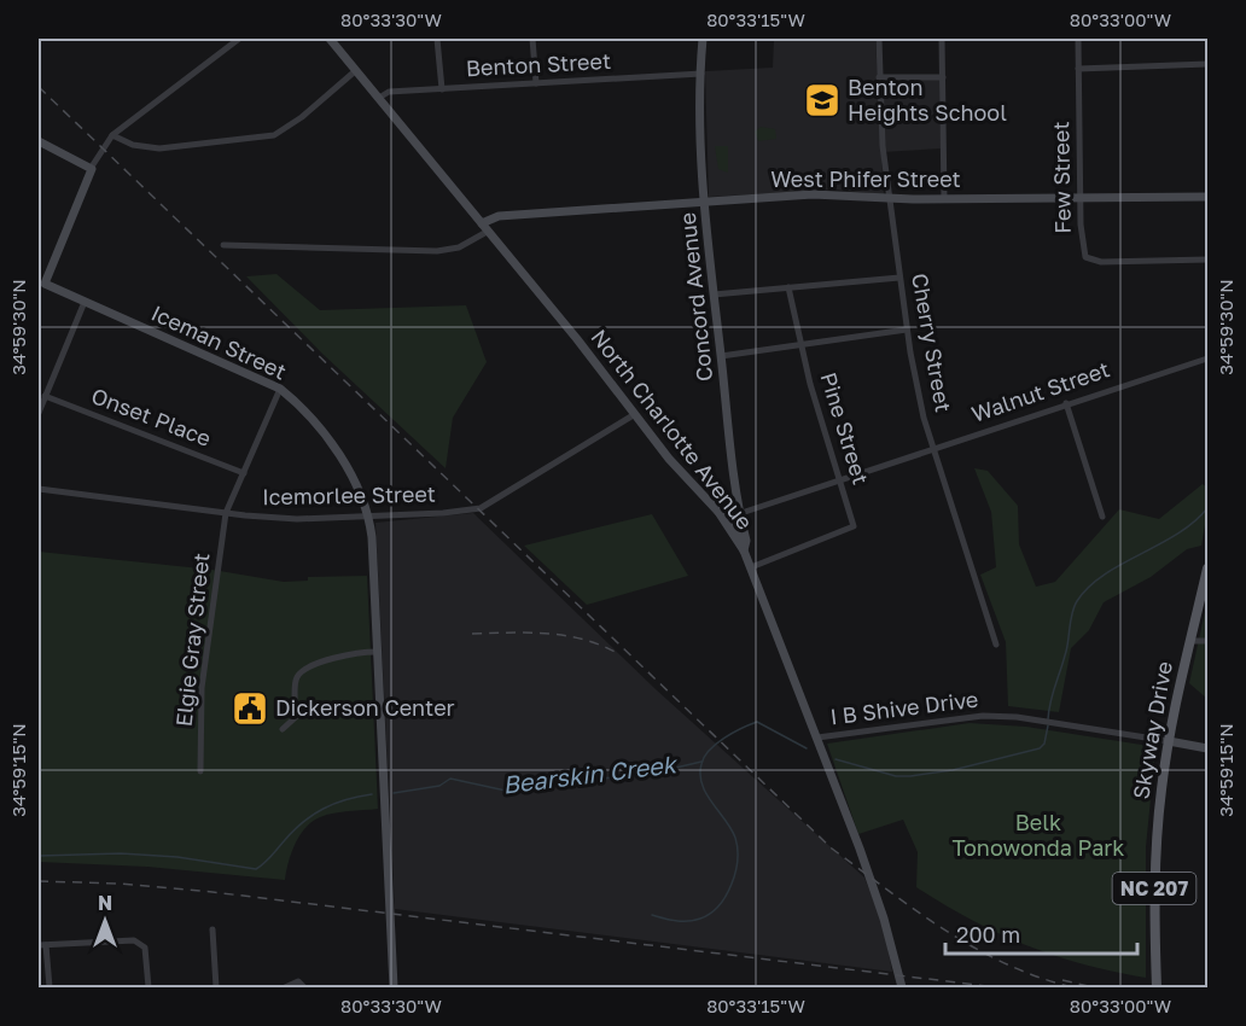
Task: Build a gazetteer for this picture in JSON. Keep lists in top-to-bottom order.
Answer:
{
  "streets": {
    "main road": [
      "West Phifer Street",
      "Concord Avenue",
      "Iceman Street",
      "North Charlotte Avenue",
      "Skyway Drive",
      "NC 207"
    ],
    "street": [
      "Benton Street",
      "Few Street",
      "Cherry Street",
      "Walnut Street",
      "Onset Place",
      "Pine Street",
      "Icemorlee Street",
      "Elgie Gray Street",
      "I B Shive Drive"
    ]
  },
  "crossings": [
    ["Benton Street", "Concord Avenue"],
    ["Benton Street", "North Charlotte Avenue"],
    ["Few Street", "West Phifer Street"],
    ["West Phifer Street", "Concord Avenue"],
    ["West Phifer Street", "Cherry Street"],
    ["West Phifer Street", "North Charlotte Avenue"],
    ["Concord Avenue", "Walnut Street"],
    ["Concord Avenue", "North Charlotte Avenue"],
    ["Iceman Street", "Icemorlee Street"],
    ["Iceman Street", "Elgie Gray Street"],
    ["Cherry Street", "Walnut Street"],
    ["Walnut Street", "Pine Street"],
    ["Walnut Street", "North Charlotte Avenue"],
    ["Onset Place", "Elgie Gray Street"],
    ["Pine Street", "North Charlotte Avenue"],
    ["North Charlotte Avenue", "Icemorlee Street"],
    ["North Charlotte Avenue", "I B Shive Drive"],
    ["Icemorlee Street", "Elgie Gray Street"],
    ["I B Shive Drive", "Skyway Drive"]
  ],
  "water": ["Bearskin Creek"],
  "parks": ["Belk Tonowonda Park"],
  "places": {
    "school or university": ["Benton Heights School"],
    "public building": ["Dickerson Center"]
  },
  "scale_bar": "200 m",
  "north": "top",
  "coordinates": [
    "80°33'30\"W",
    "80°33'15\"W",
    "80°33'00\"W",
    "34°59'30\"N",
    "34°59'15\"N"
  ]
}
